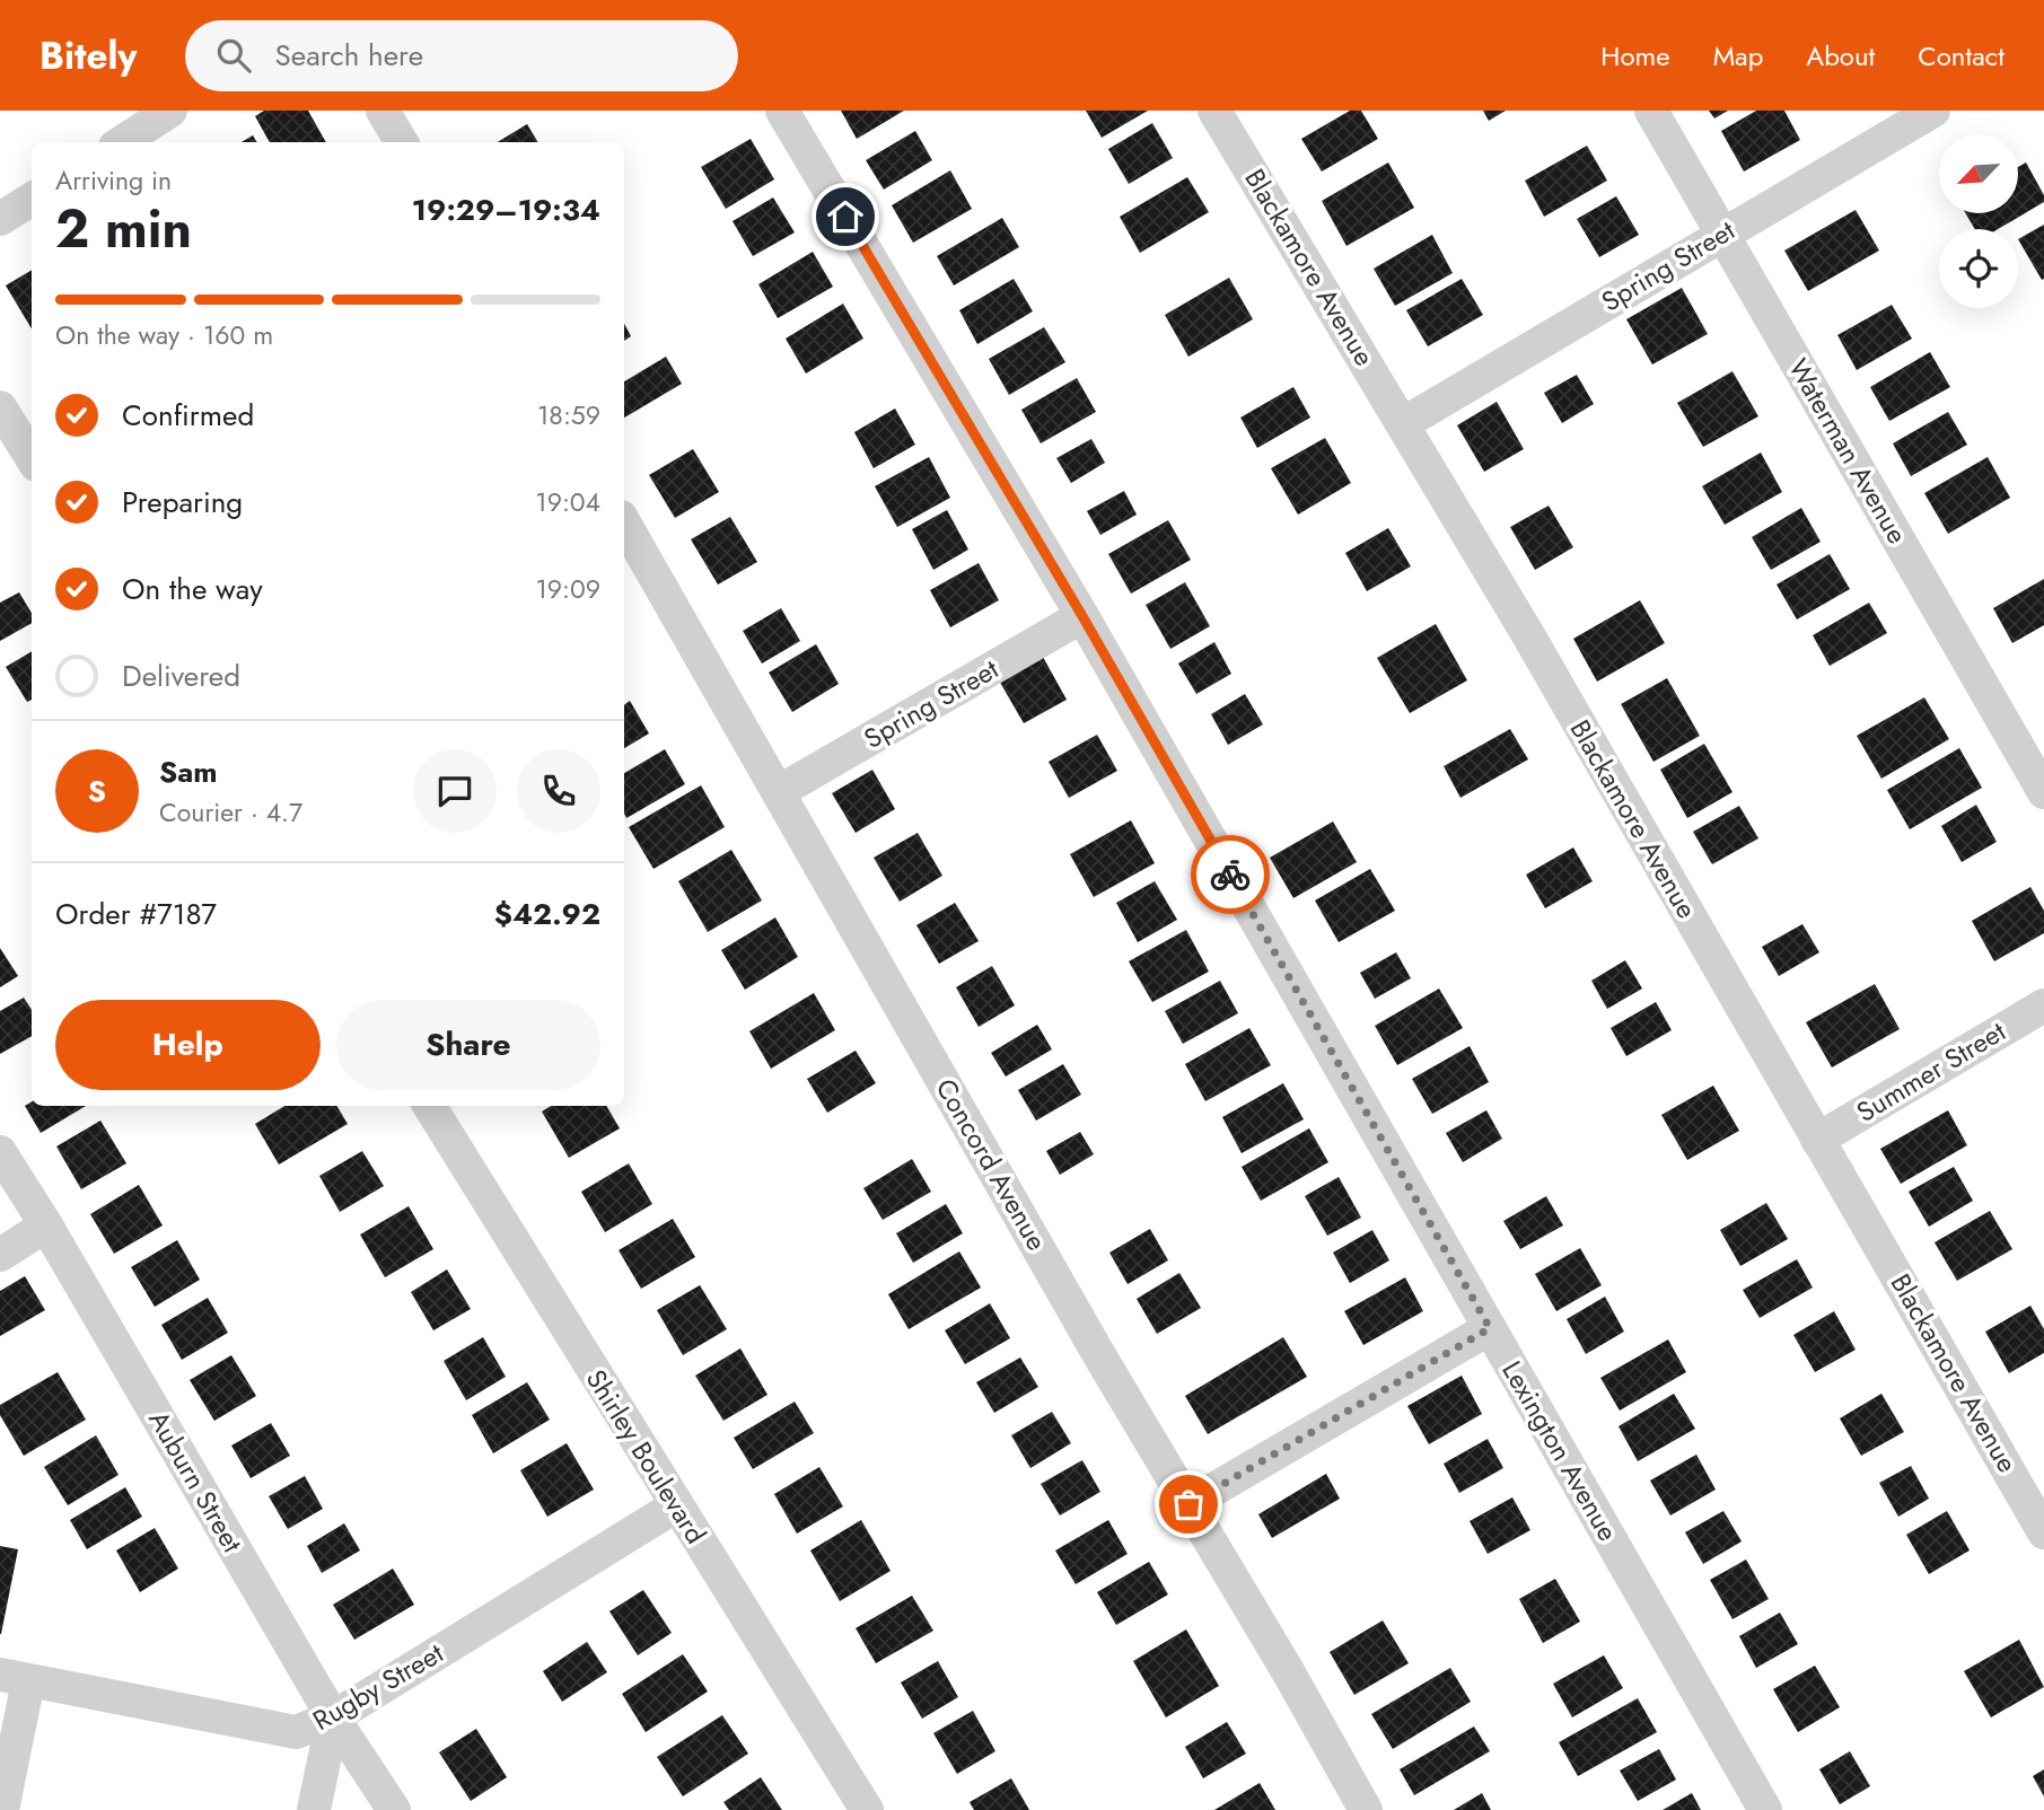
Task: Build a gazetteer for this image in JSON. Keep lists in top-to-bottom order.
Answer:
{
  "streets": {
    "street": [
      "Spring Street",
      "Blackamore Avenue",
      "Waterman Avenue",
      "Summer Street",
      "Concord Avenue",
      "Lexington Avenue",
      "Shirley Boulevard",
      "Auburn Street",
      "Rugby Street"
    ]
  },
  "crossings": [
    ["Spring Street", "Blackamore Avenue"],
    ["Spring Street", "Waterman Avenue"],
    ["Spring Street", "Concord Avenue"],
    ["Spring Street", "Lexington Avenue"],
    ["Blackamore Avenue", "Summer Street"],
    ["Shirley Boulevard", "Rugby Street"],
    ["Auburn Street", "Rugby Street"]
  ],
  "north": "bottom left",
  "page": {
    "header": "Bitely",
    "search": "Search here",
    "nav": [
      "Home",
      "Map",
      "About",
      "Contact"
    ],
    "heading": ["2 min", "Arriving in", "19:29–19:34"],
    "panel": [
      "Sam",
      "Courier · 4.7",
      "Order #7187",
      "$42.92"
    ],
    "bar": "On the way · 160 m",
    "list": [
      ["Confirmed", "18:59"],
      ["Preparing", "19:04"],
      ["On the way", "19:09"],
      "Delivered"
    ],
    "round": "S",
    "buttons": ["Help", "Share"]
  }
}
